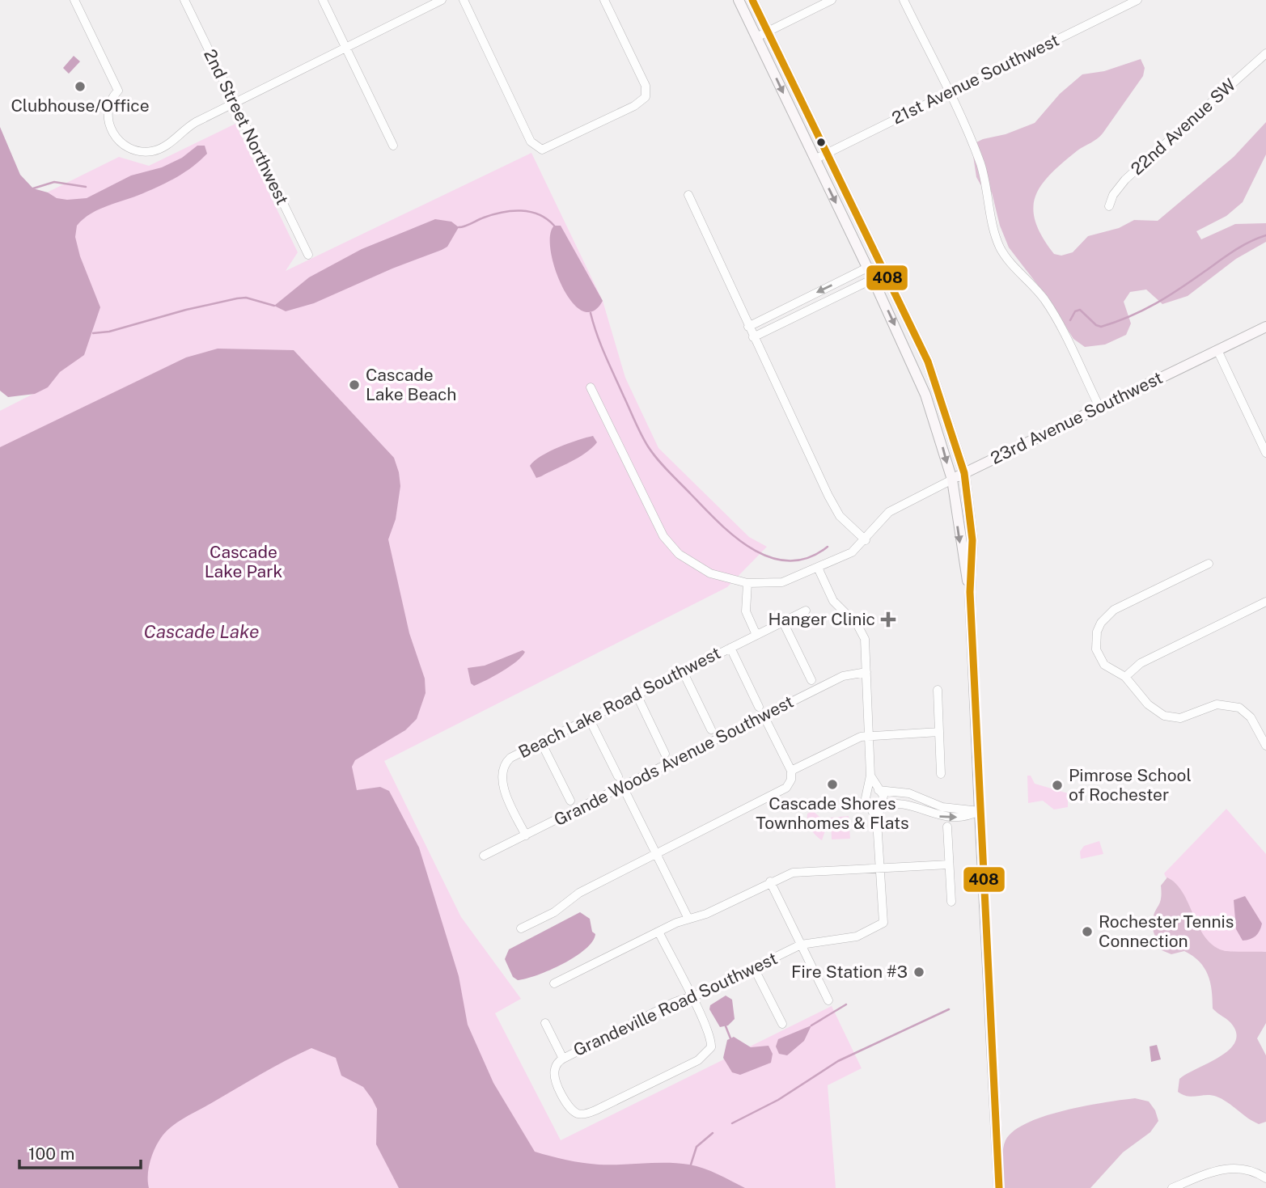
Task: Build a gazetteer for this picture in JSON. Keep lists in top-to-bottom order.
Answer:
{
  "streets": {
    "main road": ["23rd Avenue Southwest"],
    "street": [
      "21st Avenue Southwest",
      "2nd Street Northwest",
      "22nd Avenue SW",
      "Beach Lake Road Southwest",
      "Grande Woods Avenue Southwest",
      "Grandeville Road Southwest"
    ]
  },
  "crossings": [
    ["23rd Avenue Southwest", "Grandeville Road Southwest"],
    ["Beach Lake Road Southwest", "Grande Woods Avenue Southwest"],
    ["Grande Woods Avenue Southwest", "Grandeville Road Southwest"]
  ],
  "water": ["Cascade Lake"],
  "parks": ["Cascade Lake Park"],
  "places": {
    "other": [
      "Clubhouse/Office",
      "Cascade Lake Beach",
      "Cascade Shores Townhomes & Flats",
      "Pimrose School of Rochester",
      "Rochester Tennis Connection",
      "Fire Station #3"
    ],
    "health": ["Hanger Clinic"]
  },
  "lines": ["transit line 408"],
  "scale_bar": "100 m"
}
